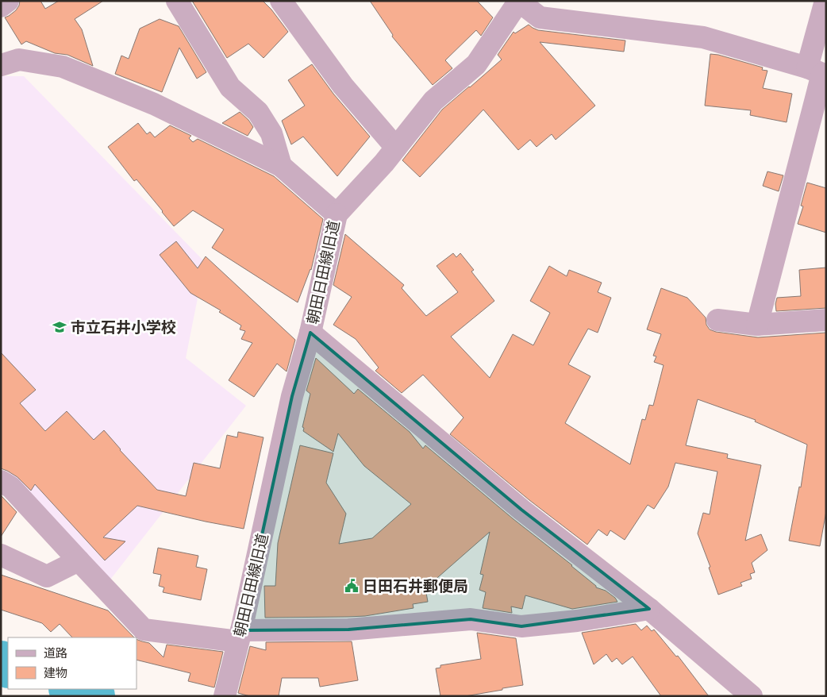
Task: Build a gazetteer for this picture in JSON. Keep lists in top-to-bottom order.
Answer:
{
  "streets": {
    "street": ["朝田日田線旧道"]
  },
  "places": {
    "school or university": ["市立石井小学校"],
    "public building": ["日田石井郵便局"]
  },
  "legend": ["道路", "建物"]
}
